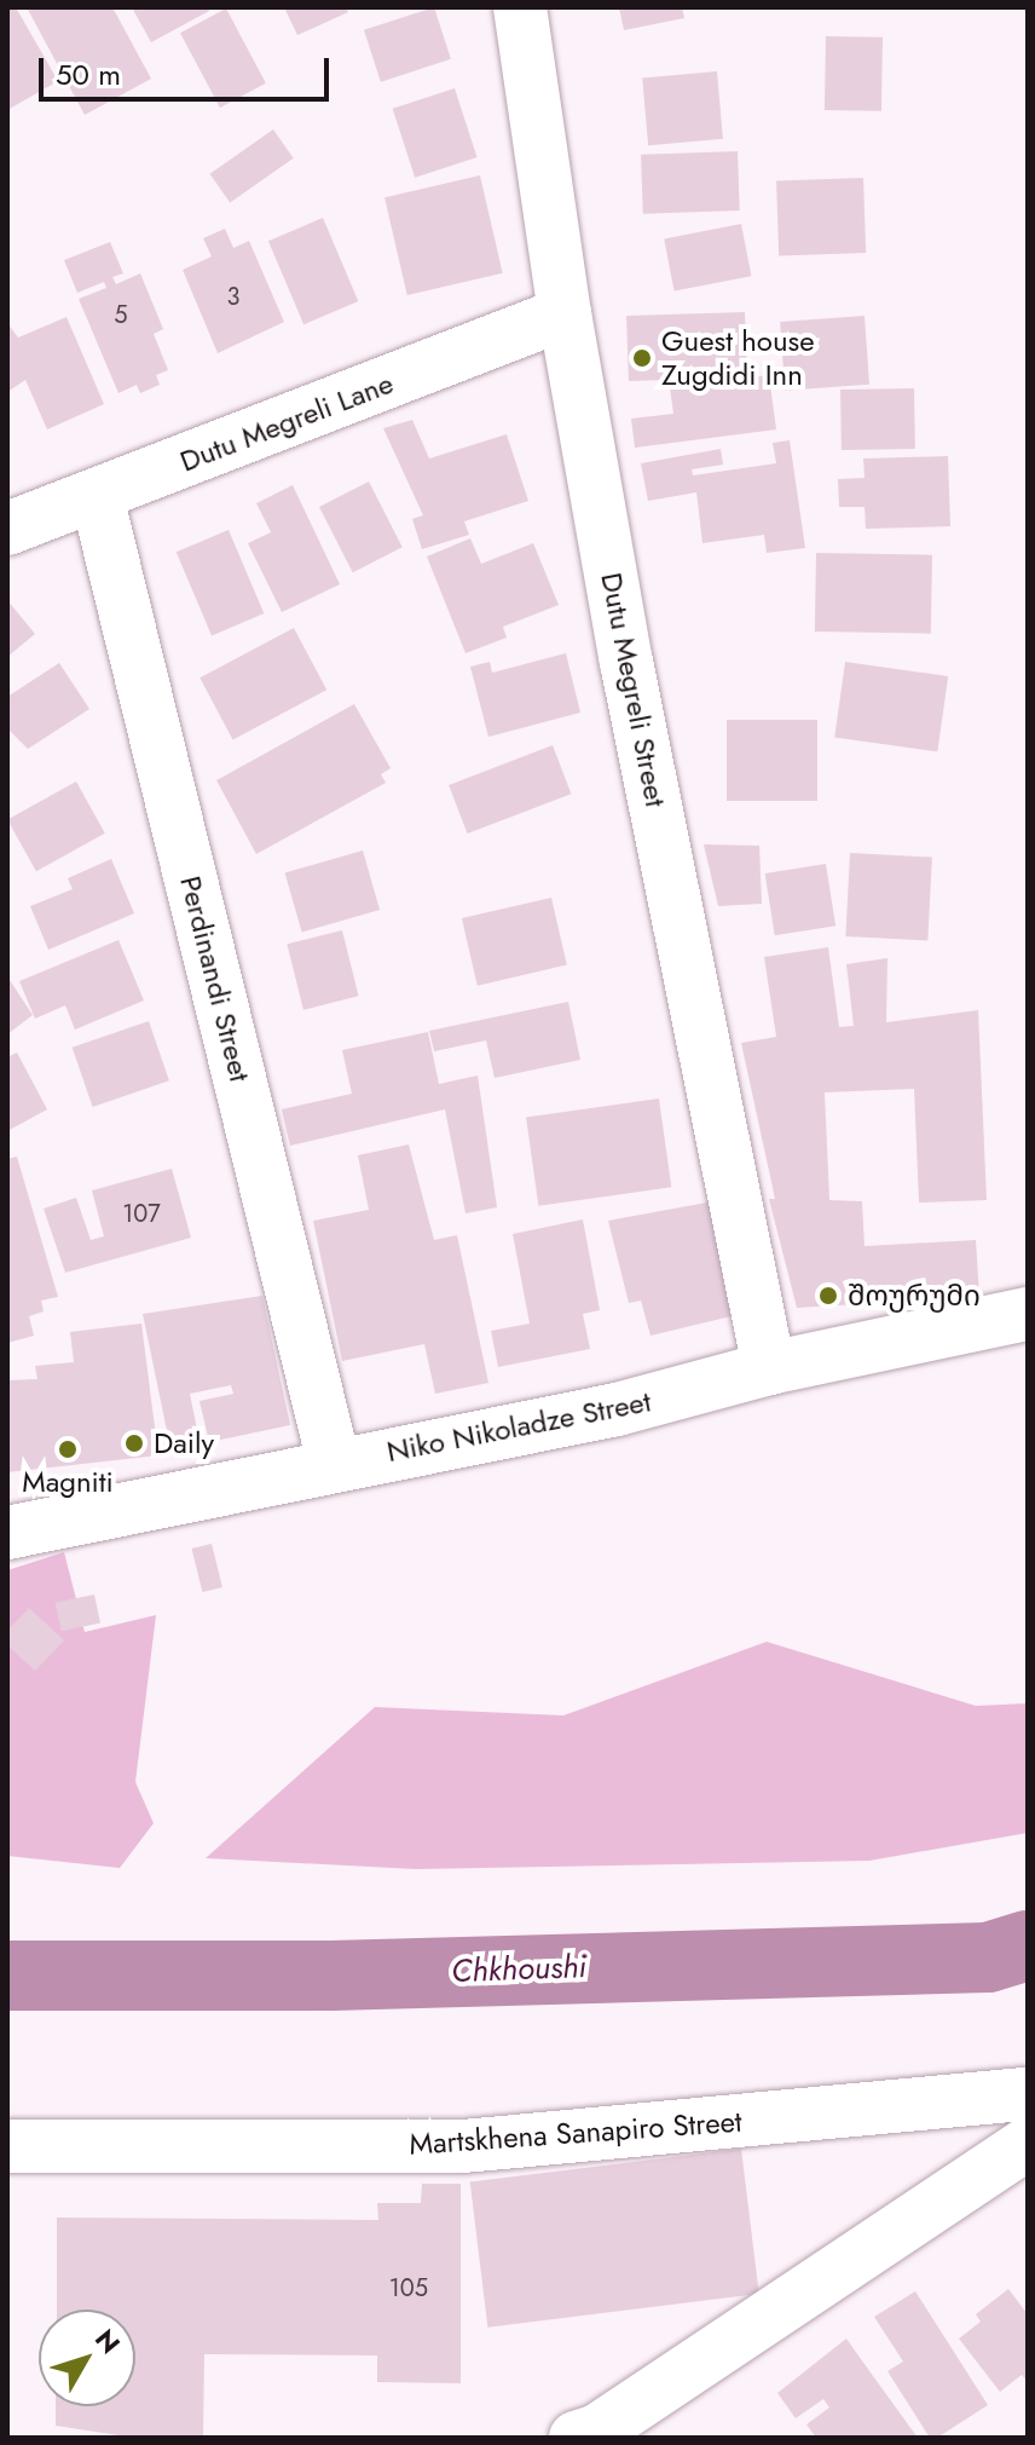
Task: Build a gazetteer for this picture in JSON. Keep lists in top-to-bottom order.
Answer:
{
  "streets": {
    "street": [
      "Dutu Megreli Lane",
      "Dutu Megreli Street",
      "Perdinandi Street",
      "Niko Nikoladze Street",
      "Martskhena Sanapiro Street"
    ]
  },
  "crossings": [
    ["Dutu Megreli Lane", "Dutu Megreli Street"],
    ["Dutu Megreli Lane", "Perdinandi Street"],
    ["Dutu Megreli Street", "Niko Nikoladze Street"],
    ["Perdinandi Street", "Niko Nikoladze Street"]
  ],
  "water": ["Chkhoushi"],
  "places": [
    "Guest house Zugdidi Inn",
    "შოურუმი",
    "Daily",
    "Magniti"
  ],
  "house_numbers": [
    "3",
    "5",
    "107",
    "105"
  ],
  "scale_bar": "50 m",
  "north": "top right"
}
